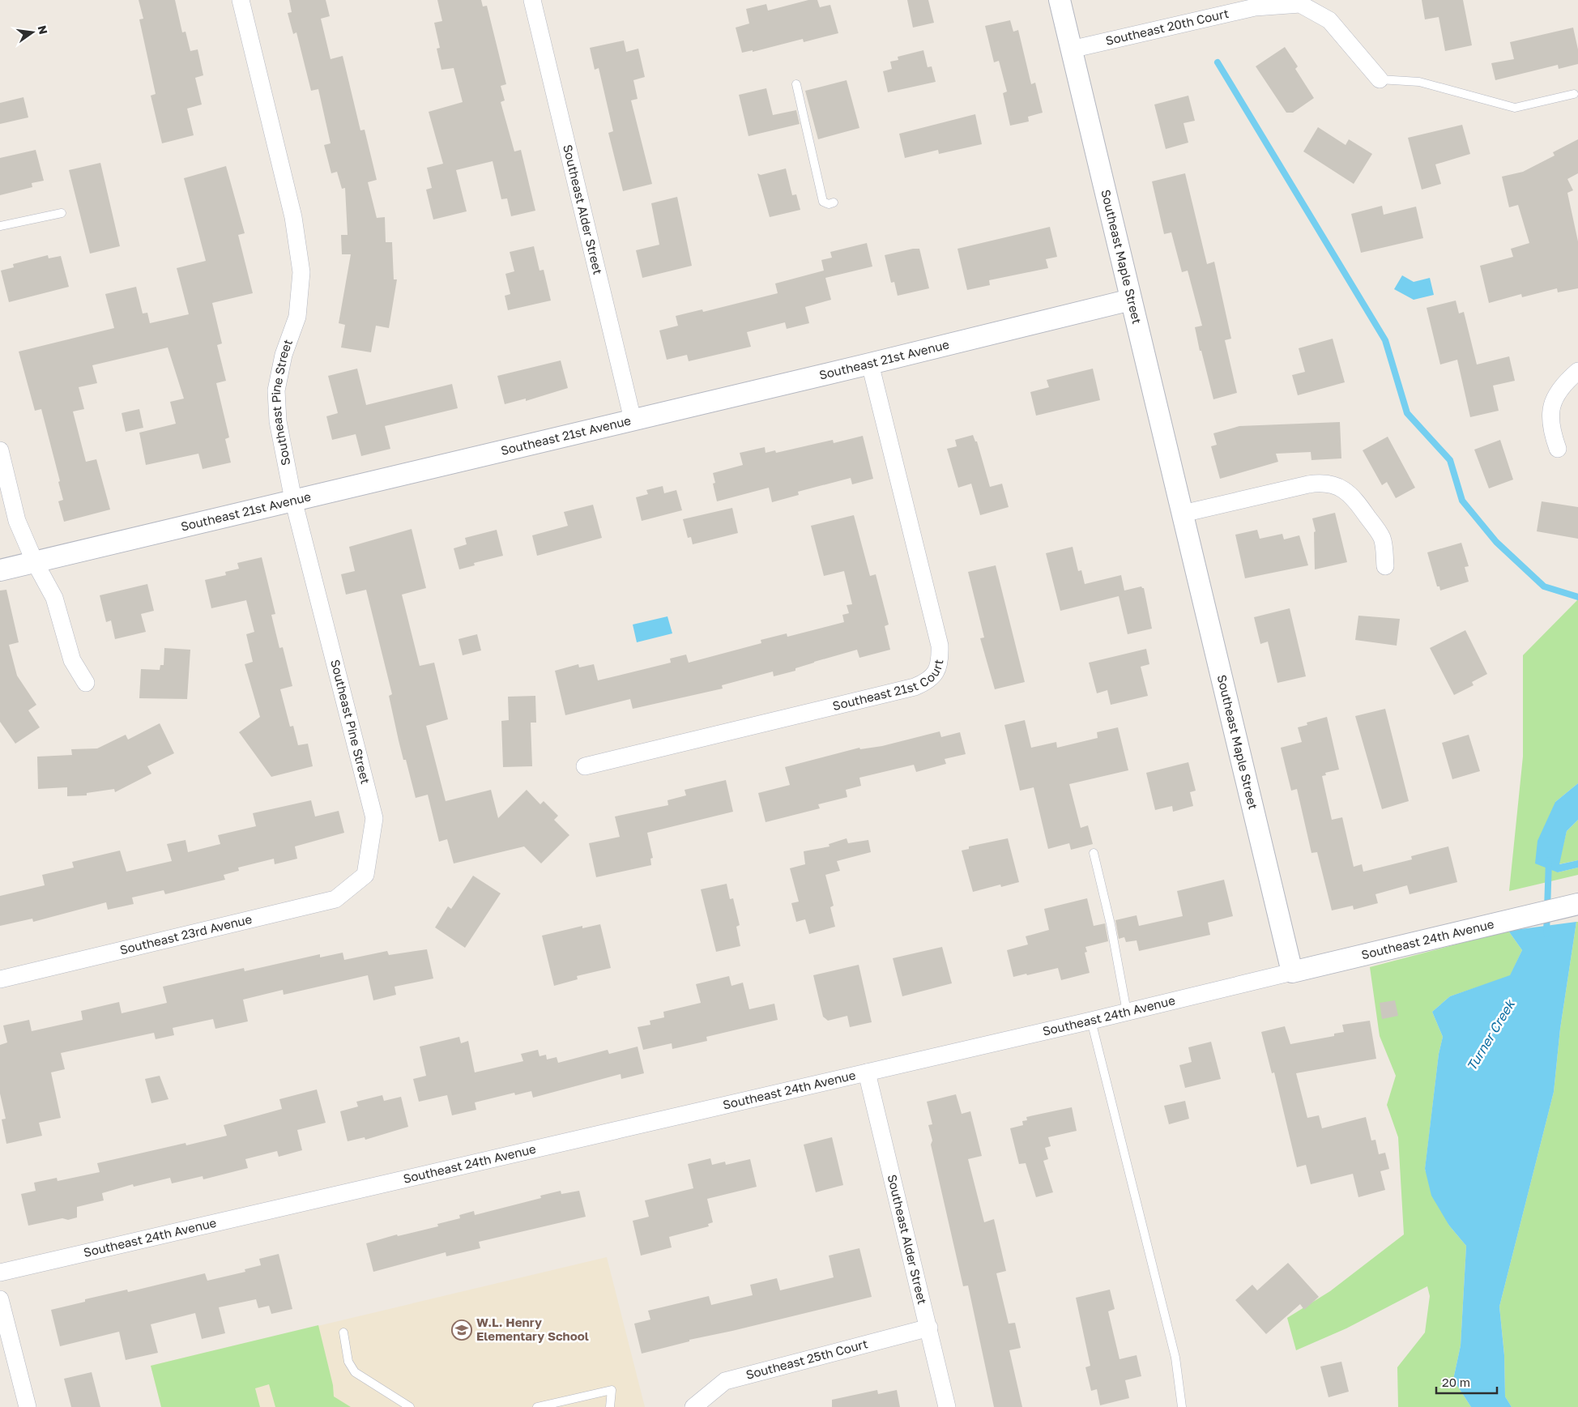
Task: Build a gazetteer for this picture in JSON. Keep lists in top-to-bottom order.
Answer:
{
  "streets": {
    "street": [
      "Southeast 20th Court",
      "Southeast Alder Street",
      "Southeast Maple Street",
      "Southeast 21st Avenue",
      "Southeast Pine Street",
      "Southeast 21st Court",
      "Southeast 23rd Avenue",
      "Southeast 24th Avenue",
      "Southeast 25th Court"
    ]
  },
  "crossings": [
    ["Southeast 20th Court", "Southeast Maple Street"],
    ["Southeast Alder Street", "Southeast 21st Avenue"],
    ["Southeast Alder Street", "Southeast 24th Avenue"],
    ["Southeast Alder Street", "Southeast 25th Court"],
    ["Southeast Maple Street", "Southeast 21st Avenue"],
    ["Southeast Maple Street", "Southeast 24th Avenue"],
    ["Southeast 21st Avenue", "Southeast Pine Street"],
    ["Southeast 21st Avenue", "Southeast 21st Court"],
    ["Southeast Pine Street", "Southeast 23rd Avenue"]
  ],
  "water": ["Turner Creek"],
  "places": {
    "school or university": ["W.L. Henry Elementary School"]
  },
  "scale_bar": "20 m",
  "north": "right"
}
